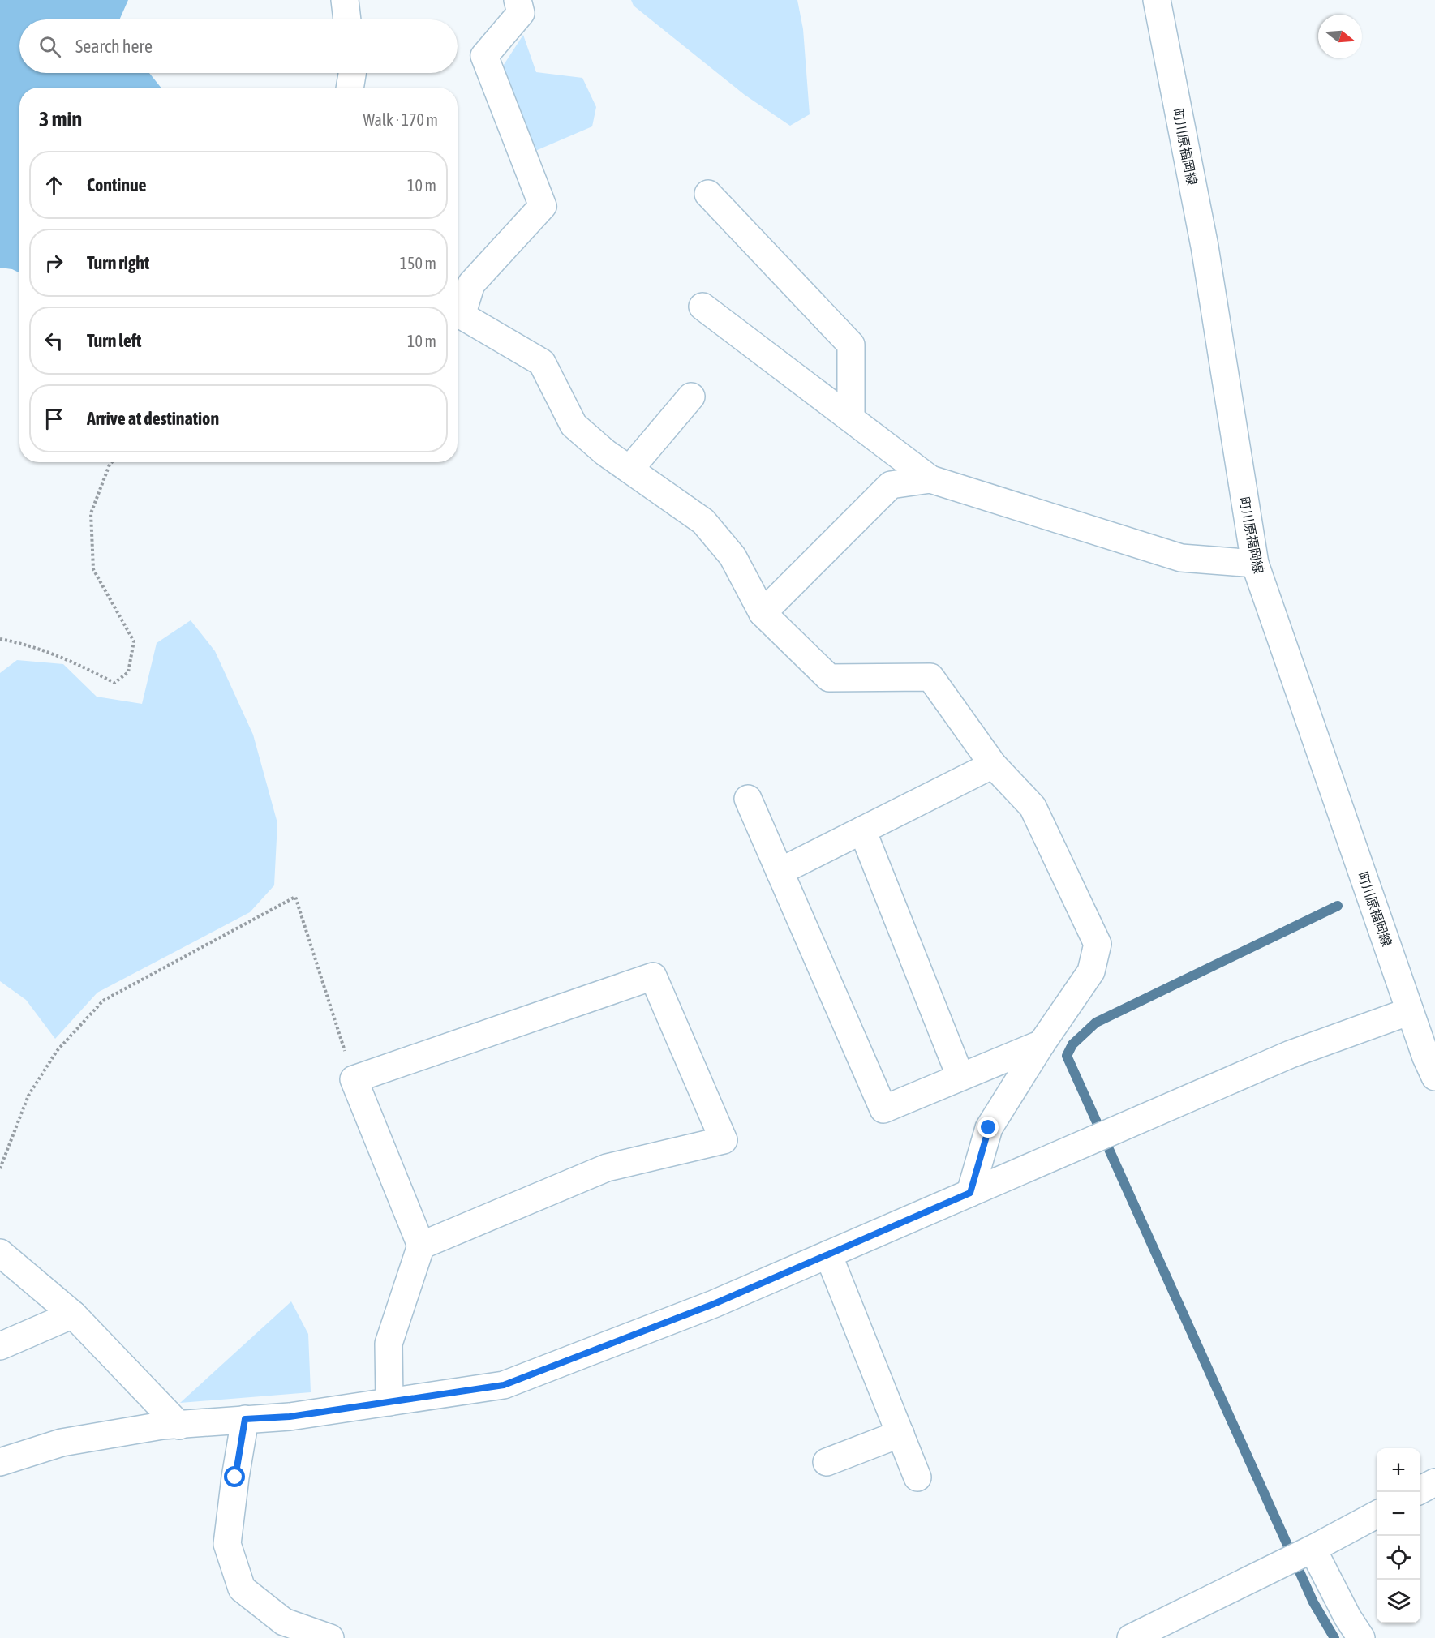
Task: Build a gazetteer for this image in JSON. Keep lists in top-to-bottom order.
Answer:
{
  "streets": {
    "street": ["町川原福岡線"]
  },
  "north": "right",
  "page": {
    "search": "Search here",
    "heading": ["3 min", "Walk · 170 m"],
    "list": [
      ["Continue", "10 m"],
      ["Turn right", "150 m"],
      ["Turn left", "10 m"],
      "Arrive at destination"
    ],
    "map_buttons": ["+", "−"]
  }
}
